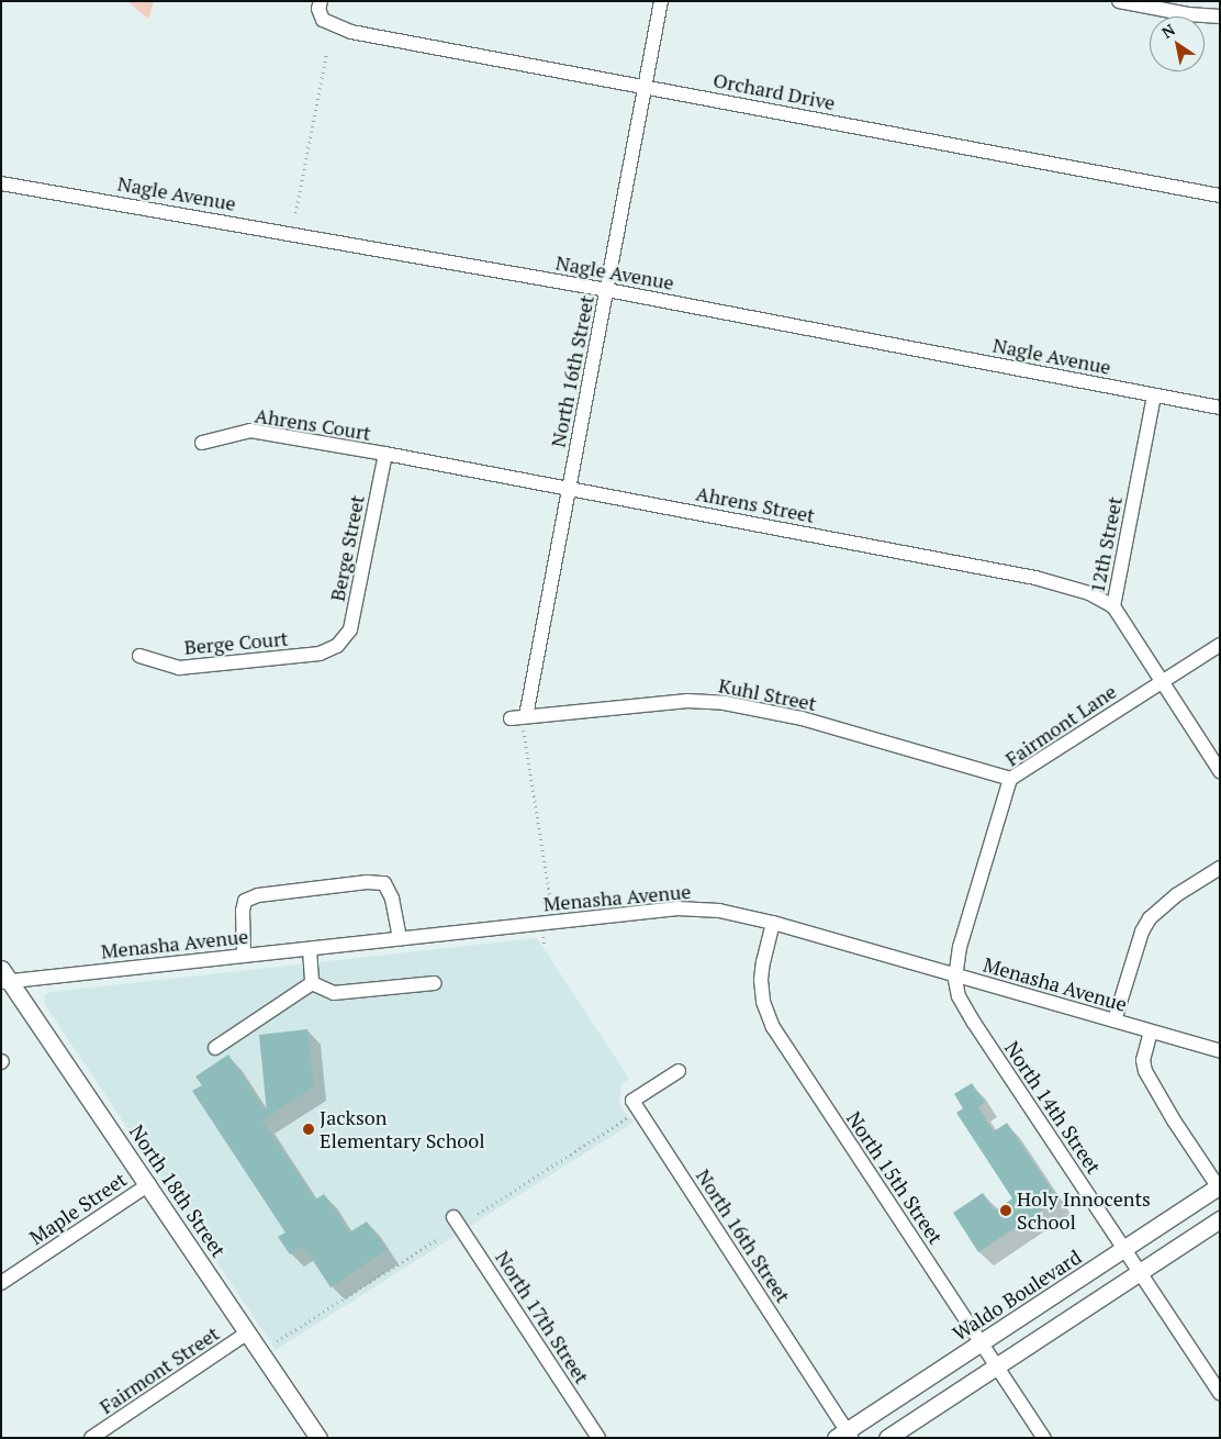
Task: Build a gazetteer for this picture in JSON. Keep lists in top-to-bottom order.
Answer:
{
  "streets": {
    "main road": ["North 18th Street", "Waldo Boulevard"],
    "street": [
      "Orchard Drive",
      "Nagle Avenue",
      "North 16th Street",
      "Ahrens Court",
      "Ahrens Street",
      "12th Street",
      "Berge Street",
      "Berge Court",
      "Kuhl Street",
      "Fairmont Lane",
      "Menasha Avenue",
      "North 14th Street",
      "North 15th Street",
      "Maple Street",
      "North 17th Street",
      "Fairmont Street"
    ]
  },
  "crossings": [
    ["Orchard Drive", "North 16th Street"],
    ["Nagle Avenue", "North 16th Street"],
    ["Nagle Avenue", "12th Street"],
    ["North 16th Street", "Ahrens Street"],
    ["North 16th Street", "Kuhl Street"],
    ["North 16th Street", "Waldo Boulevard"],
    ["Ahrens Court", "Ahrens Street"],
    ["Ahrens Court", "Berge Street"],
    ["Ahrens Street", "12th Street"],
    ["Ahrens Street", "Berge Street"],
    ["12th Street", "Fairmont Lane"],
    ["Berge Street", "Berge Court"],
    ["Kuhl Street", "Fairmont Lane"],
    ["Fairmont Lane", "Menasha Avenue"],
    ["Fairmont Lane", "North 14th Street"],
    ["Menasha Avenue", "North 14th Street"],
    ["Menasha Avenue", "North 15th Street"],
    ["Menasha Avenue", "North 18th Street"],
    ["North 14th Street", "Waldo Boulevard"],
    ["North 15th Street", "Waldo Boulevard"],
    ["North 18th Street", "Maple Street"],
    ["North 18th Street", "Fairmont Street"]
  ],
  "places": ["Jackson Elementary School", "Holy Innocents School"],
  "north": "top left"
}
